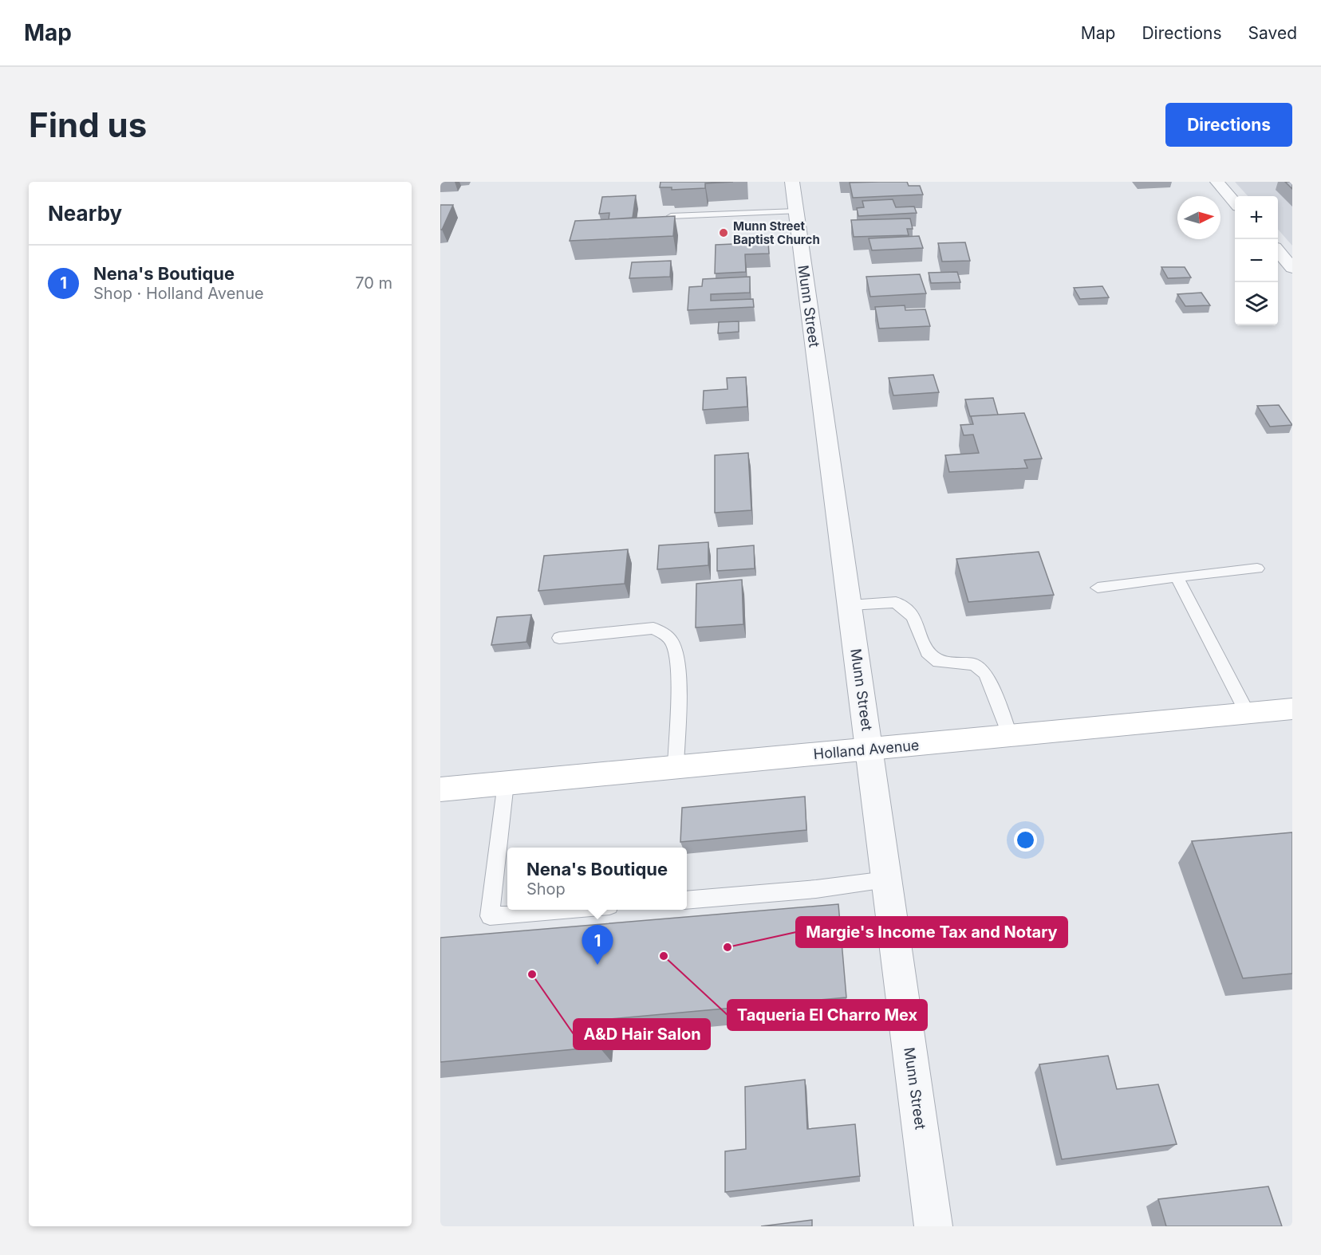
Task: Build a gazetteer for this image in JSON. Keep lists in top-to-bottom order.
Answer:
{
  "streets": {
    "main road": ["Holland Avenue"],
    "street": ["Munn Street"]
  },
  "crossings": [
    ["Munn Street", "Holland Avenue"]
  ],
  "places": [
    "Munn Street Baptist Church",
    "Margie's Income Tax and Notary",
    "Taqueria El Charro Mex",
    "A&D Hair Salon"
  ],
  "north": "right",
  "page": {
    "header": "Map",
    "nav": ["Map", "Directions", "Saved"],
    "buttons": "Directions",
    "title": "Find us",
    "heading": "Nearby",
    "map_buttons": ["+", "−"],
    "list": [
      {
        "mark": "1",
        "name": "Nena's Boutique",
        "note": "Shop · Holland Avenue",
        "value": "70 m"
      }
    ],
    "popup": ["Nena's Boutique", "Shop"],
    "pins": "1"
  }
}
